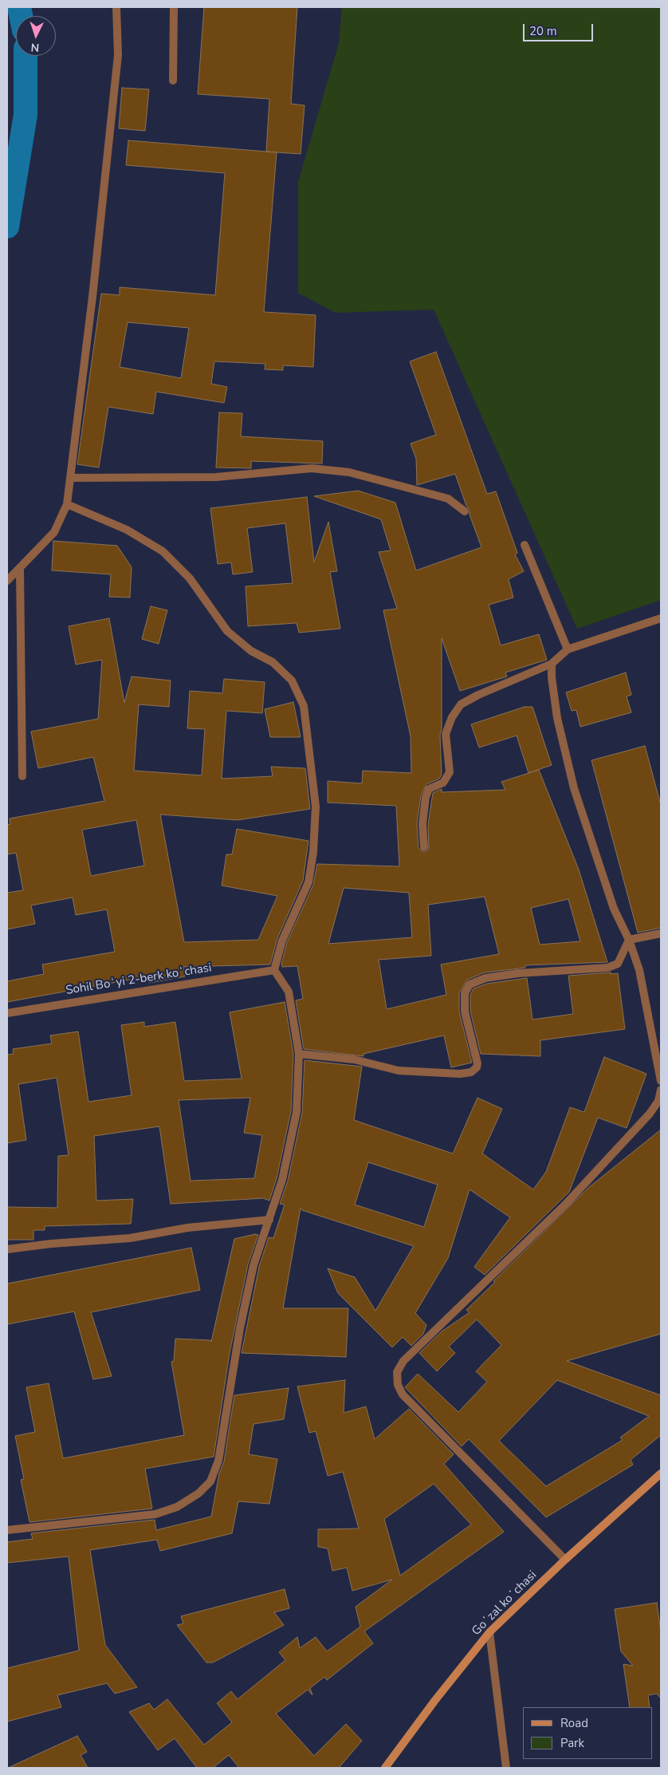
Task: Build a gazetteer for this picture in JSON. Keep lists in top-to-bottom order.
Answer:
{
  "streets": {
    "street": ["Sohil Boʻyi 2-berk koʻchasi", "Goʻzal koʻchasi"]
  },
  "legend": ["Road", "Park"],
  "scale_bar": "20 m",
  "north": "bottom"
}
